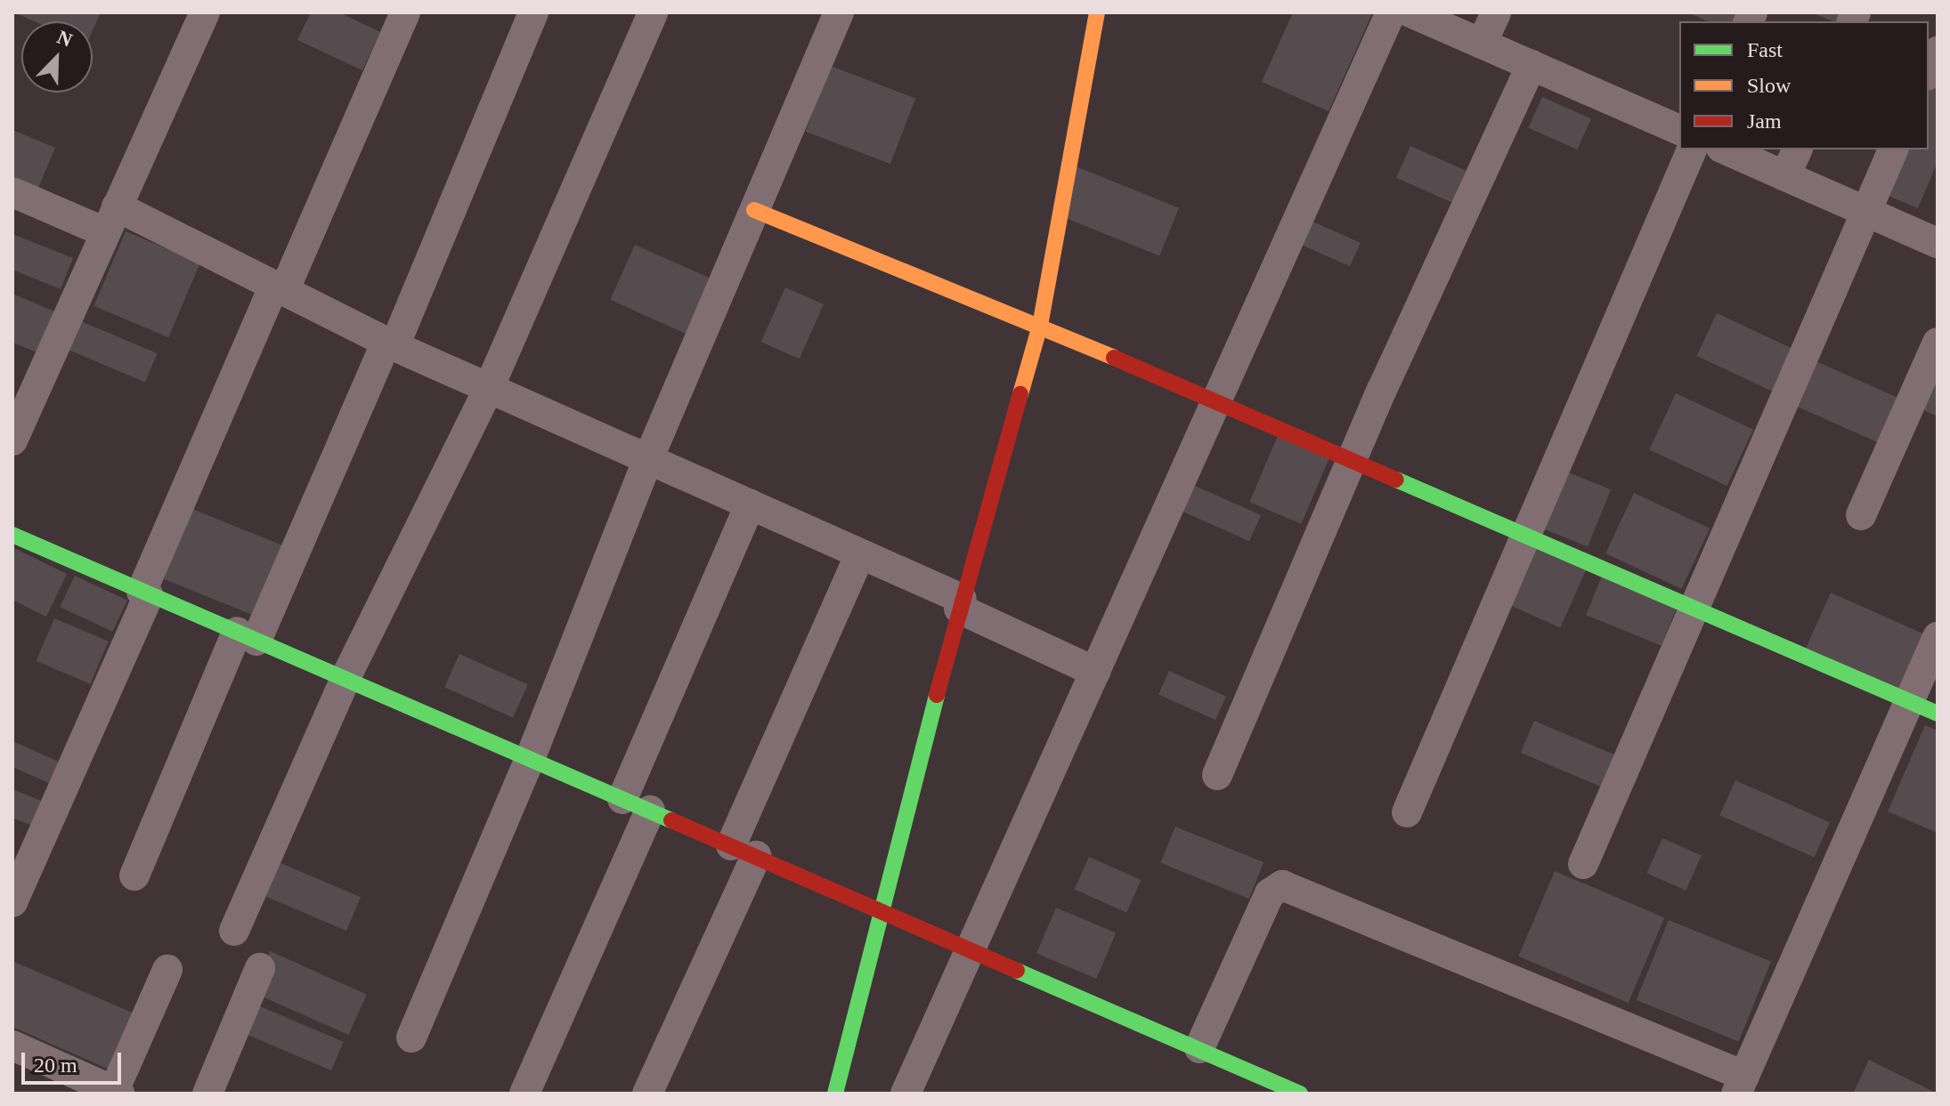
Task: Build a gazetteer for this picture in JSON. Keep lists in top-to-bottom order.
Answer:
{
  "legend": ["Fast", "Slow", "Jam"],
  "scale_bar": "20 m",
  "north": "top right"
}
